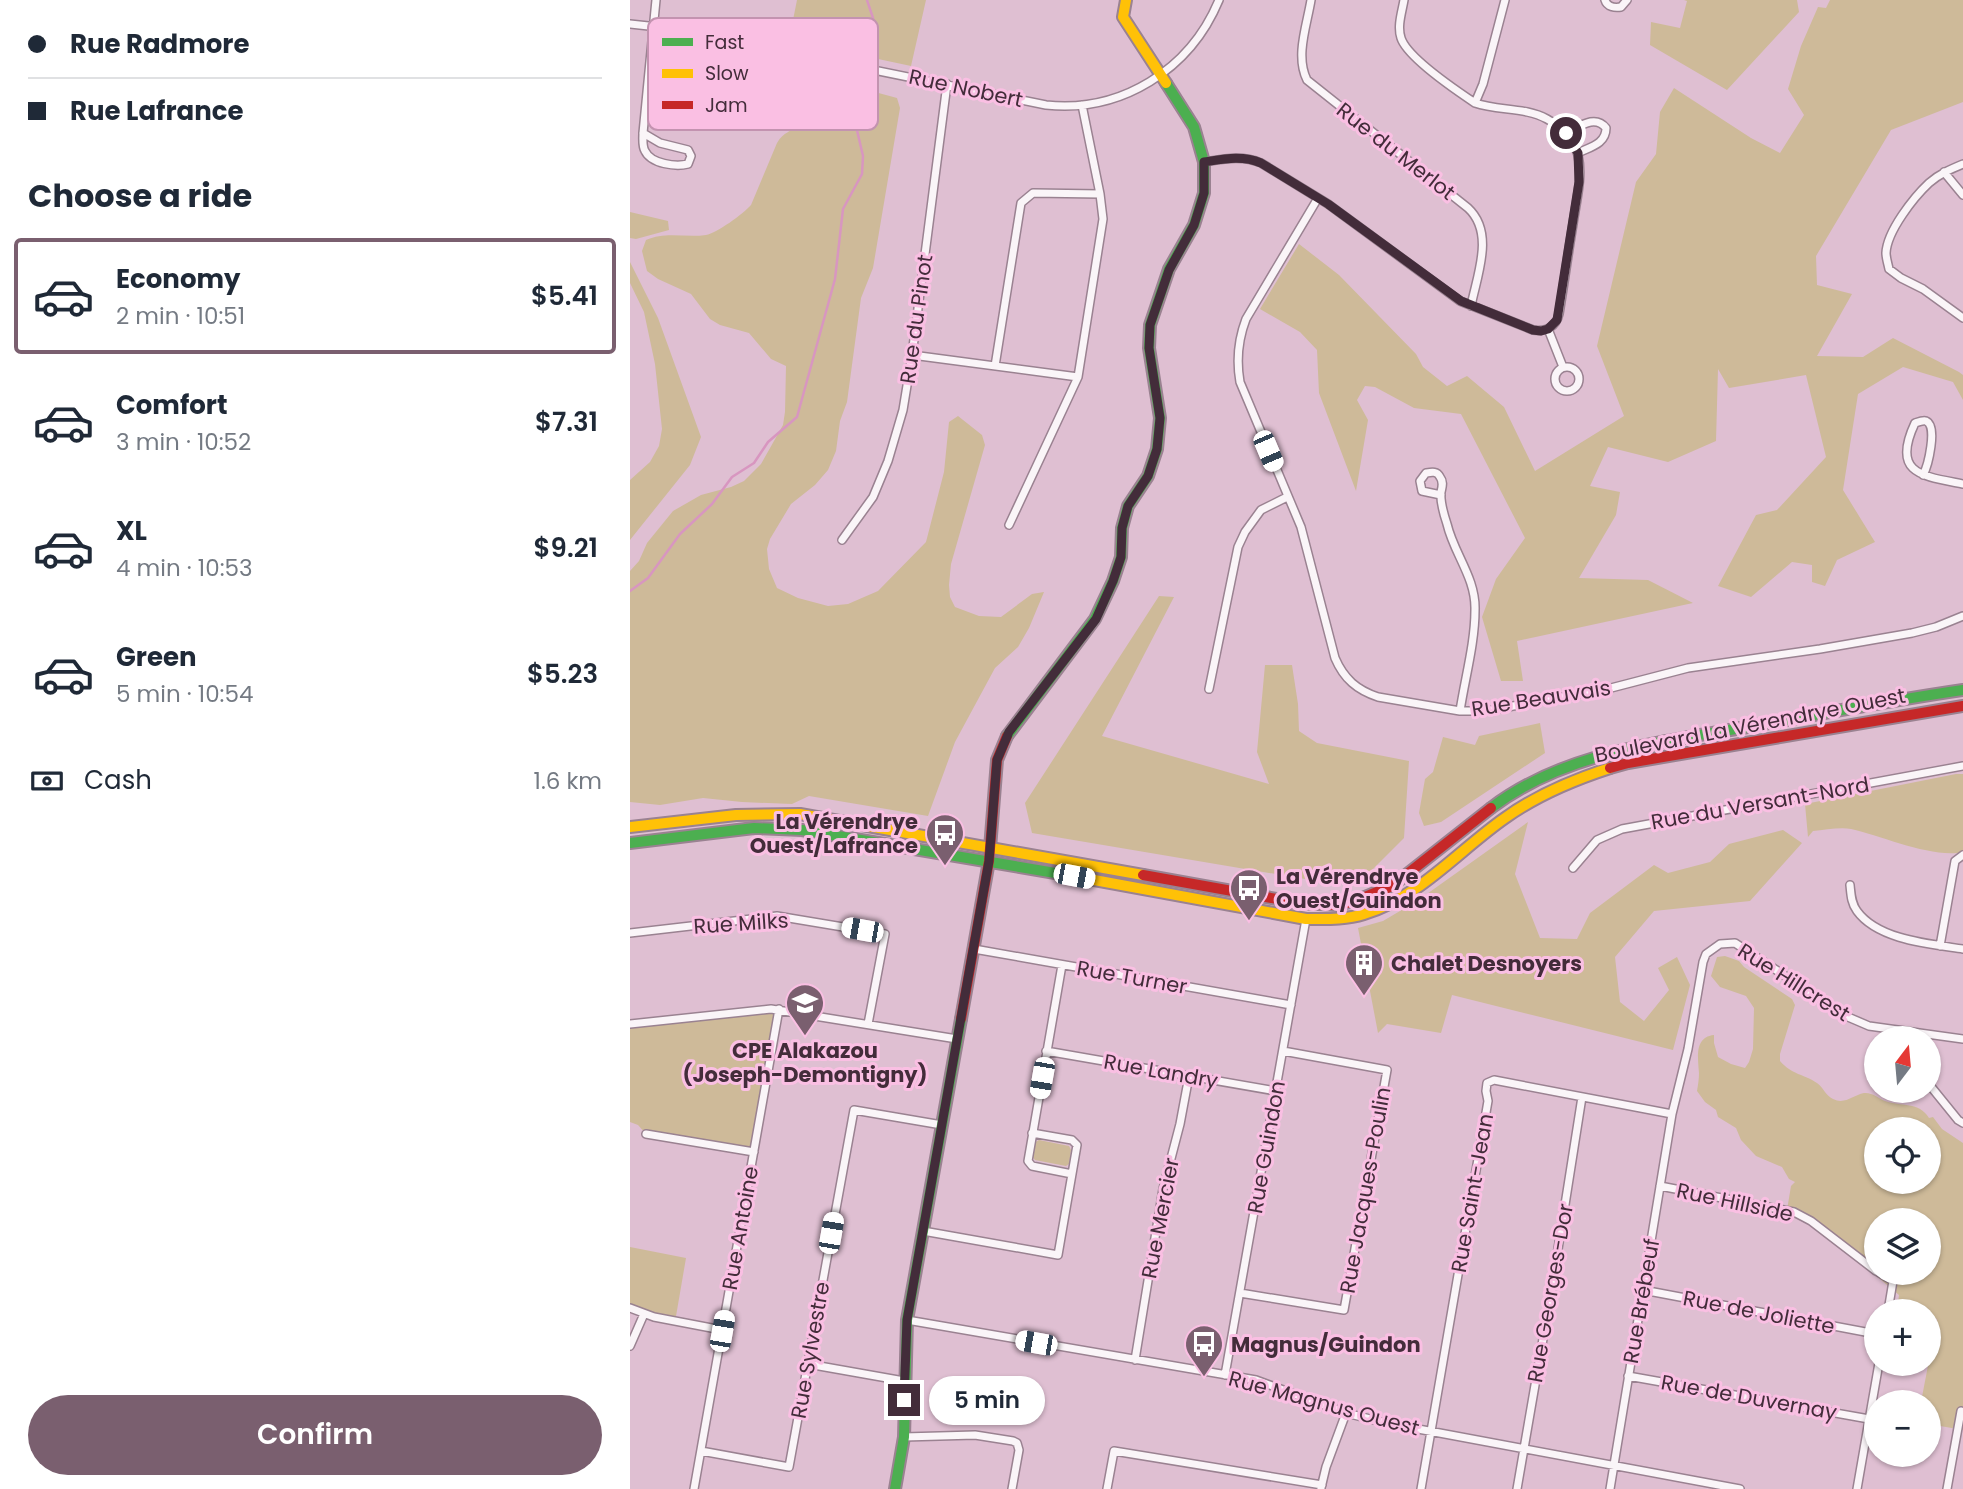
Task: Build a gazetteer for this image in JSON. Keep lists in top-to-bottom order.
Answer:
{
  "streets": {
    "main road": ["Boulevard La Vérendrye Ouest"],
    "street": [
      "Rue Nobert",
      "Rue du Merlot",
      "Rue du Pinot",
      "Rue Beauvais",
      "Rue du Versant-Nord",
      "Rue Milks",
      "Rue Turner",
      "Rue Hillcrest",
      "Rue Landry",
      "Rue Guindon",
      "Rue Jacques-Poulin",
      "Rue Saint-Jean",
      "Rue Hillside",
      "Rue Mercier",
      "Rue Antoine",
      "Rue Georges-Dor",
      "Rue Brébeuf",
      "Rue de Joliette",
      "Rue Sylvestre",
      "Rue de Duvernay",
      "Rue Magnus Ouest"
    ]
  },
  "crossings": [
    ["Rue Nobert", "Rue du Pinot"],
    ["Boulevard La Vérendrye Ouest", "Rue Guindon"],
    ["Rue Turner", "Rue Guindon"],
    ["Rue Hillcrest", "Rue Saint-Jean"],
    ["Rue Hillcrest", "Rue Brébeuf"],
    ["Rue Landry", "Rue Guindon"],
    ["Rue Landry", "Rue Mercier"],
    ["Rue Guindon", "Rue Jacques-Poulin"],
    ["Rue Guindon", "Rue Magnus Ouest"],
    ["Rue Saint-Jean", "Rue Georges-Dor"],
    ["Rue Saint-Jean", "Rue Brébeuf"],
    ["Rue Saint-Jean", "Rue Magnus Ouest"],
    ["Rue Hillside", "Rue Brébeuf"],
    ["Rue Mercier", "Rue Magnus Ouest"],
    ["Rue Antoine", "Rue Sylvestre"],
    ["Rue Georges-Dor", "Rue Magnus Ouest"],
    ["Rue Brébeuf", "Rue de Joliette"],
    ["Rue Brébeuf", "Rue de Duvernay"],
    ["Rue Brébeuf", "Rue Magnus Ouest"]
  ],
  "places": {
    "bus stop": ["La Vérendrye Ouest/Lafrance", "La Vérendrye Ouest/Guindon", "Magnus/Guindon"],
    "building": ["Chalet Desnoyers"],
    "school or university": ["CPE Alakazou (Joseph-Demontigny)"]
  },
  "legend": ["Fast", "Slow", "Jam"],
  "north": "top",
  "page": {
    "banner": ["Rue Radmore", "Rue Lafrance"],
    "heading": "Choose a ride",
    "list": [
      {
        "name": "Economy",
        "note": "2 min · 10:51",
        "value": "$5.41"
      },
      {
        "name": "Comfort",
        "note": "3 min · 10:52",
        "value": "$7.31"
      },
      {
        "name": "XL",
        "note": "4 min · 10:53",
        "value": "$9.21"
      },
      {
        "name": "Green",
        "note": "5 min · 10:54",
        "value": "$5.23"
      }
    ],
    "pay": ["Cash", "1.6 km"],
    "map_buttons": ["+", "−"],
    "bubble": "5 min",
    "buttons": "Confirm"
  }
}
